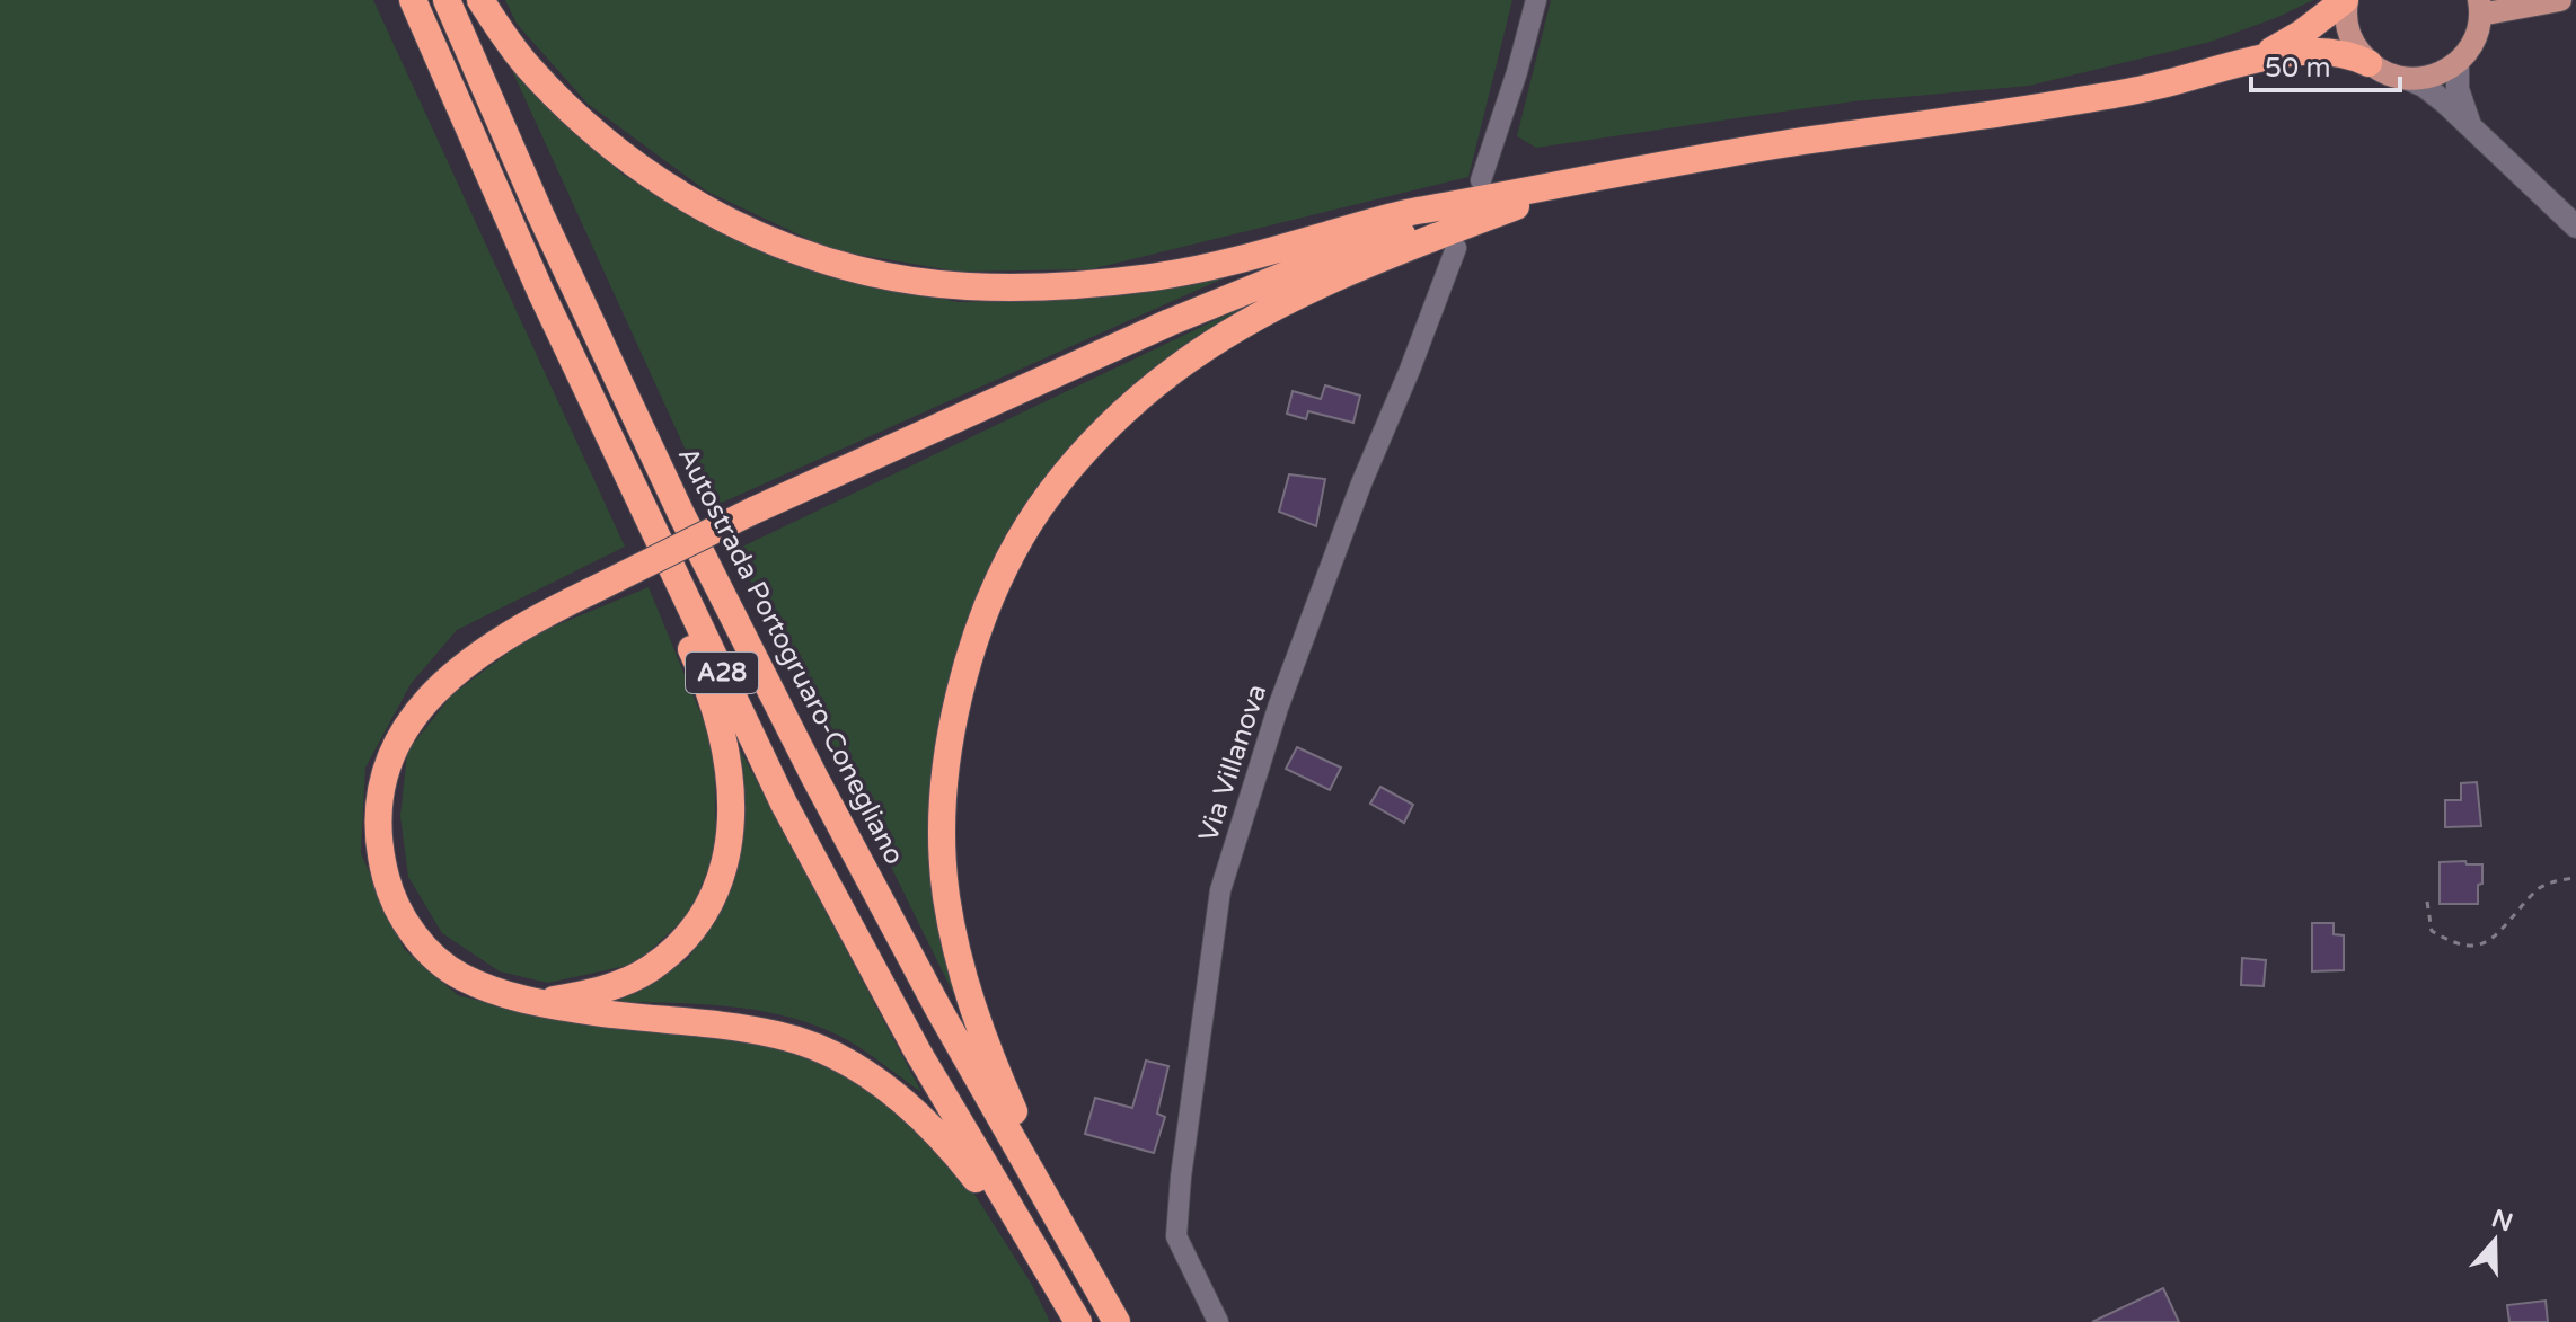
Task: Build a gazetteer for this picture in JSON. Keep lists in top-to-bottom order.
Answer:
{
  "streets": {
    "highway": ["Autostrada Portogruaro-Conegliano", "A28"],
    "street": ["Via Villanova"]
  },
  "scale_bar": "50 m",
  "north": "top"
}
